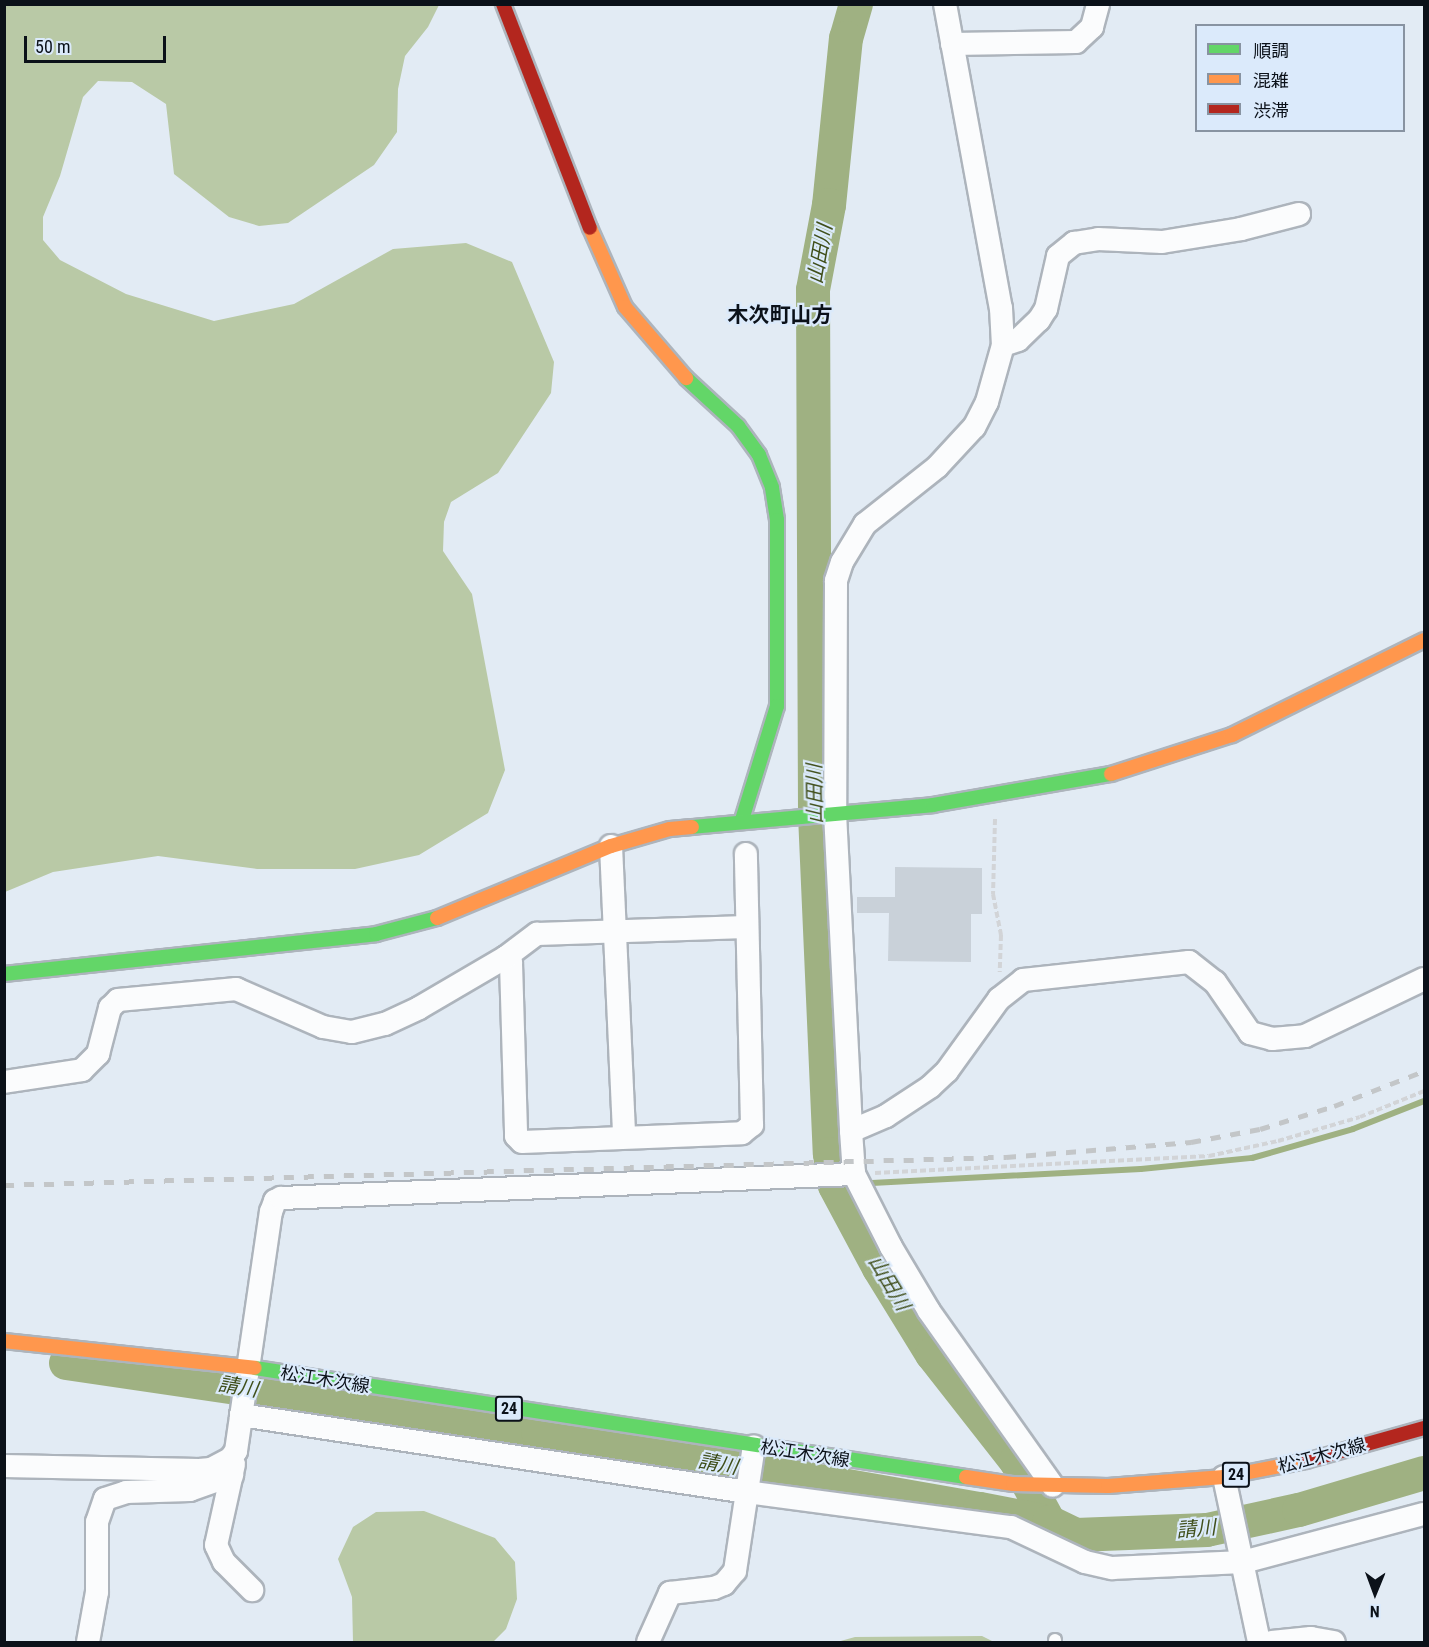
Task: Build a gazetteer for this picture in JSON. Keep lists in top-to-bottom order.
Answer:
{
  "streets": {
    "street": ["松江木次線", "24"]
  },
  "districts": ["木次町山方"],
  "water": ["山田川", "請川"],
  "legend": ["順調", "混雑", "渋滞"],
  "scale_bar": "50 m",
  "north": "bottom"
}
